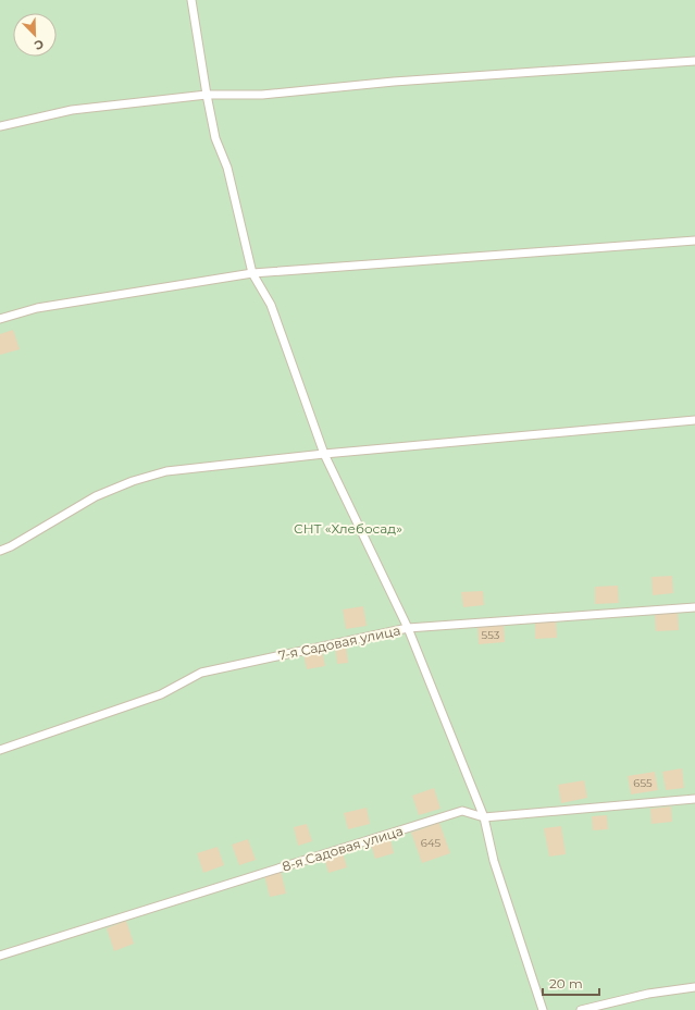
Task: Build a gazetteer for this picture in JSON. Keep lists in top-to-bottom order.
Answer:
{
  "streets": {
    "lane": ["7-я Садовая улица", "8-я Садовая улица"]
  },
  "parks": ["СНТ «Хлебосад»"],
  "house_numbers": ["553", "655", "645"],
  "scale_bar": "20 m",
  "north": "bottom right"
}
